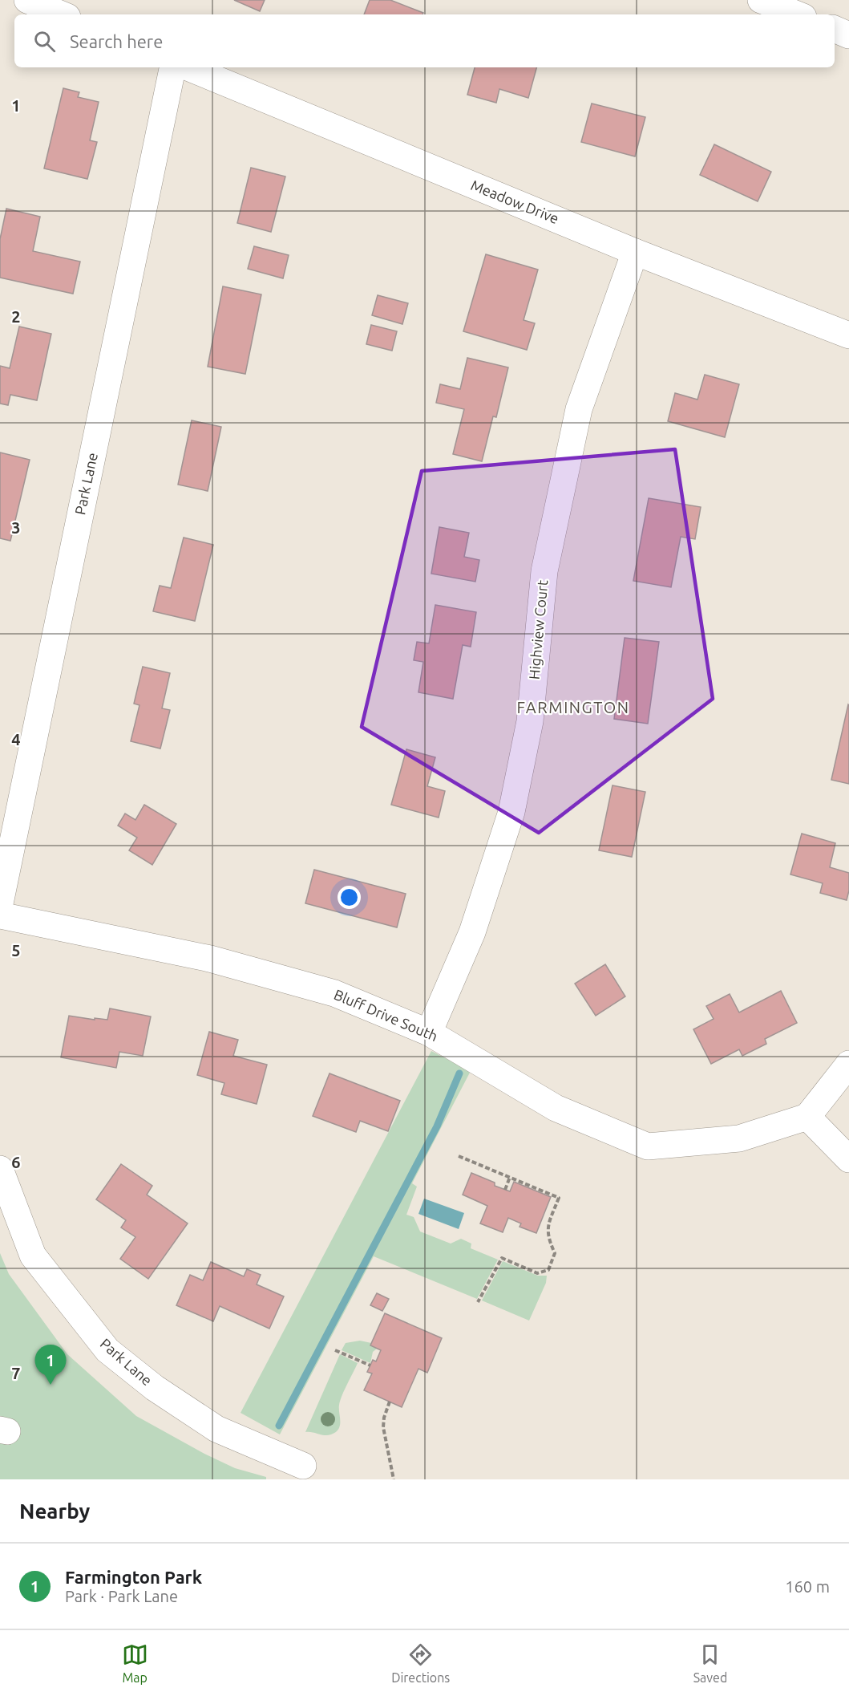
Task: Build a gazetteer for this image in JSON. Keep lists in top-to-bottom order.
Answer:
{
  "streets": {
    "street": [
      "Meadow Drive",
      "Park Lane",
      "Highview Court",
      "Bluff Drive South"
    ]
  },
  "crossings": [
    ["Meadow Drive", "Highview Court"],
    ["Highview Court", "Bluff Drive South"]
  ],
  "districts": ["FARMINGTON"],
  "page": {
    "search": "Search here",
    "pins": "1",
    "heading": "Nearby",
    "list": [
      {
        "mark": "1",
        "name": "Farmington Park",
        "note": "Park · Park Lane",
        "value": "160 m"
      }
    ],
    "nav": ["Map", "Directions", "Saved"]
  },
  "grid": {
    "rows": [
      "1",
      "2",
      "3",
      "4",
      "5",
      "6",
      "7"
    ]
  }
}
